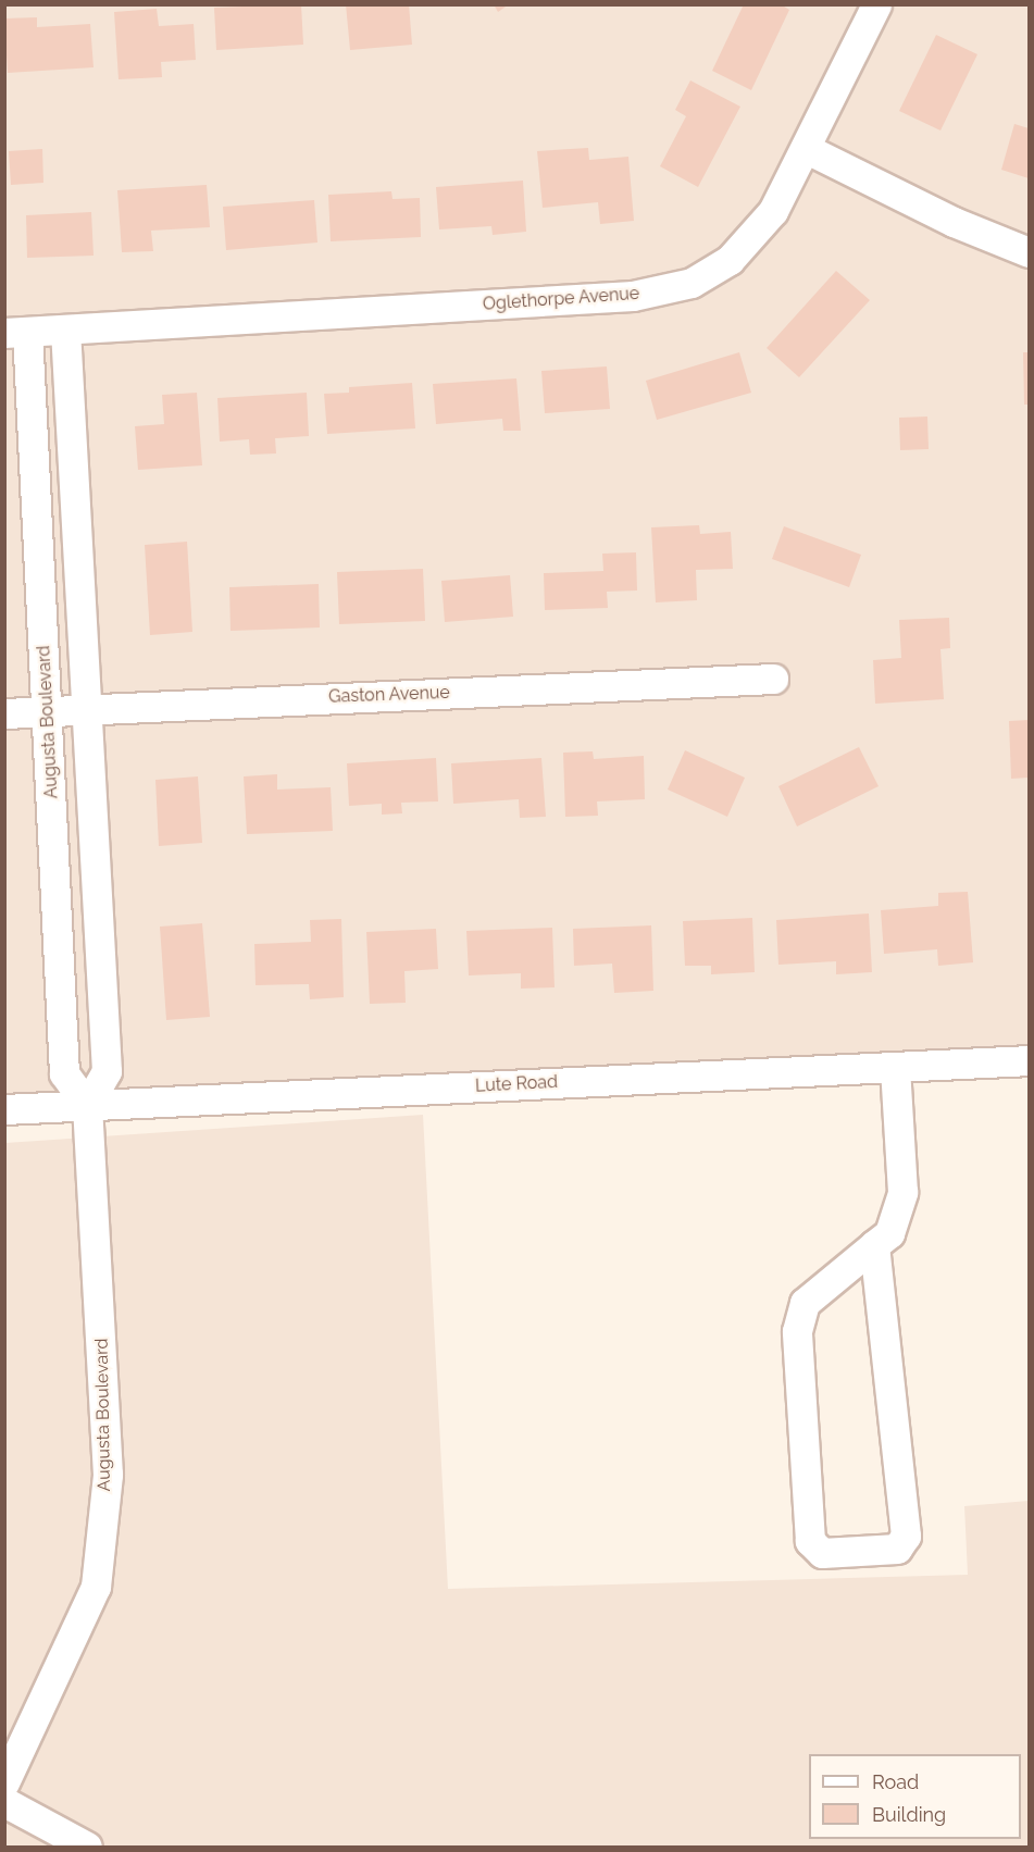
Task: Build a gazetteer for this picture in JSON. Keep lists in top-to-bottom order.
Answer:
{
  "streets": {
    "street": [
      "Oglethorpe Avenue",
      "Gaston Avenue",
      "Augusta Boulevard",
      "Lute Road"
    ]
  },
  "crossings": [
    ["Oglethorpe Avenue", "Augusta Boulevard"],
    ["Gaston Avenue", "Augusta Boulevard"],
    ["Augusta Boulevard", "Lute Road"]
  ],
  "legend": ["Road", "Building"]
}
